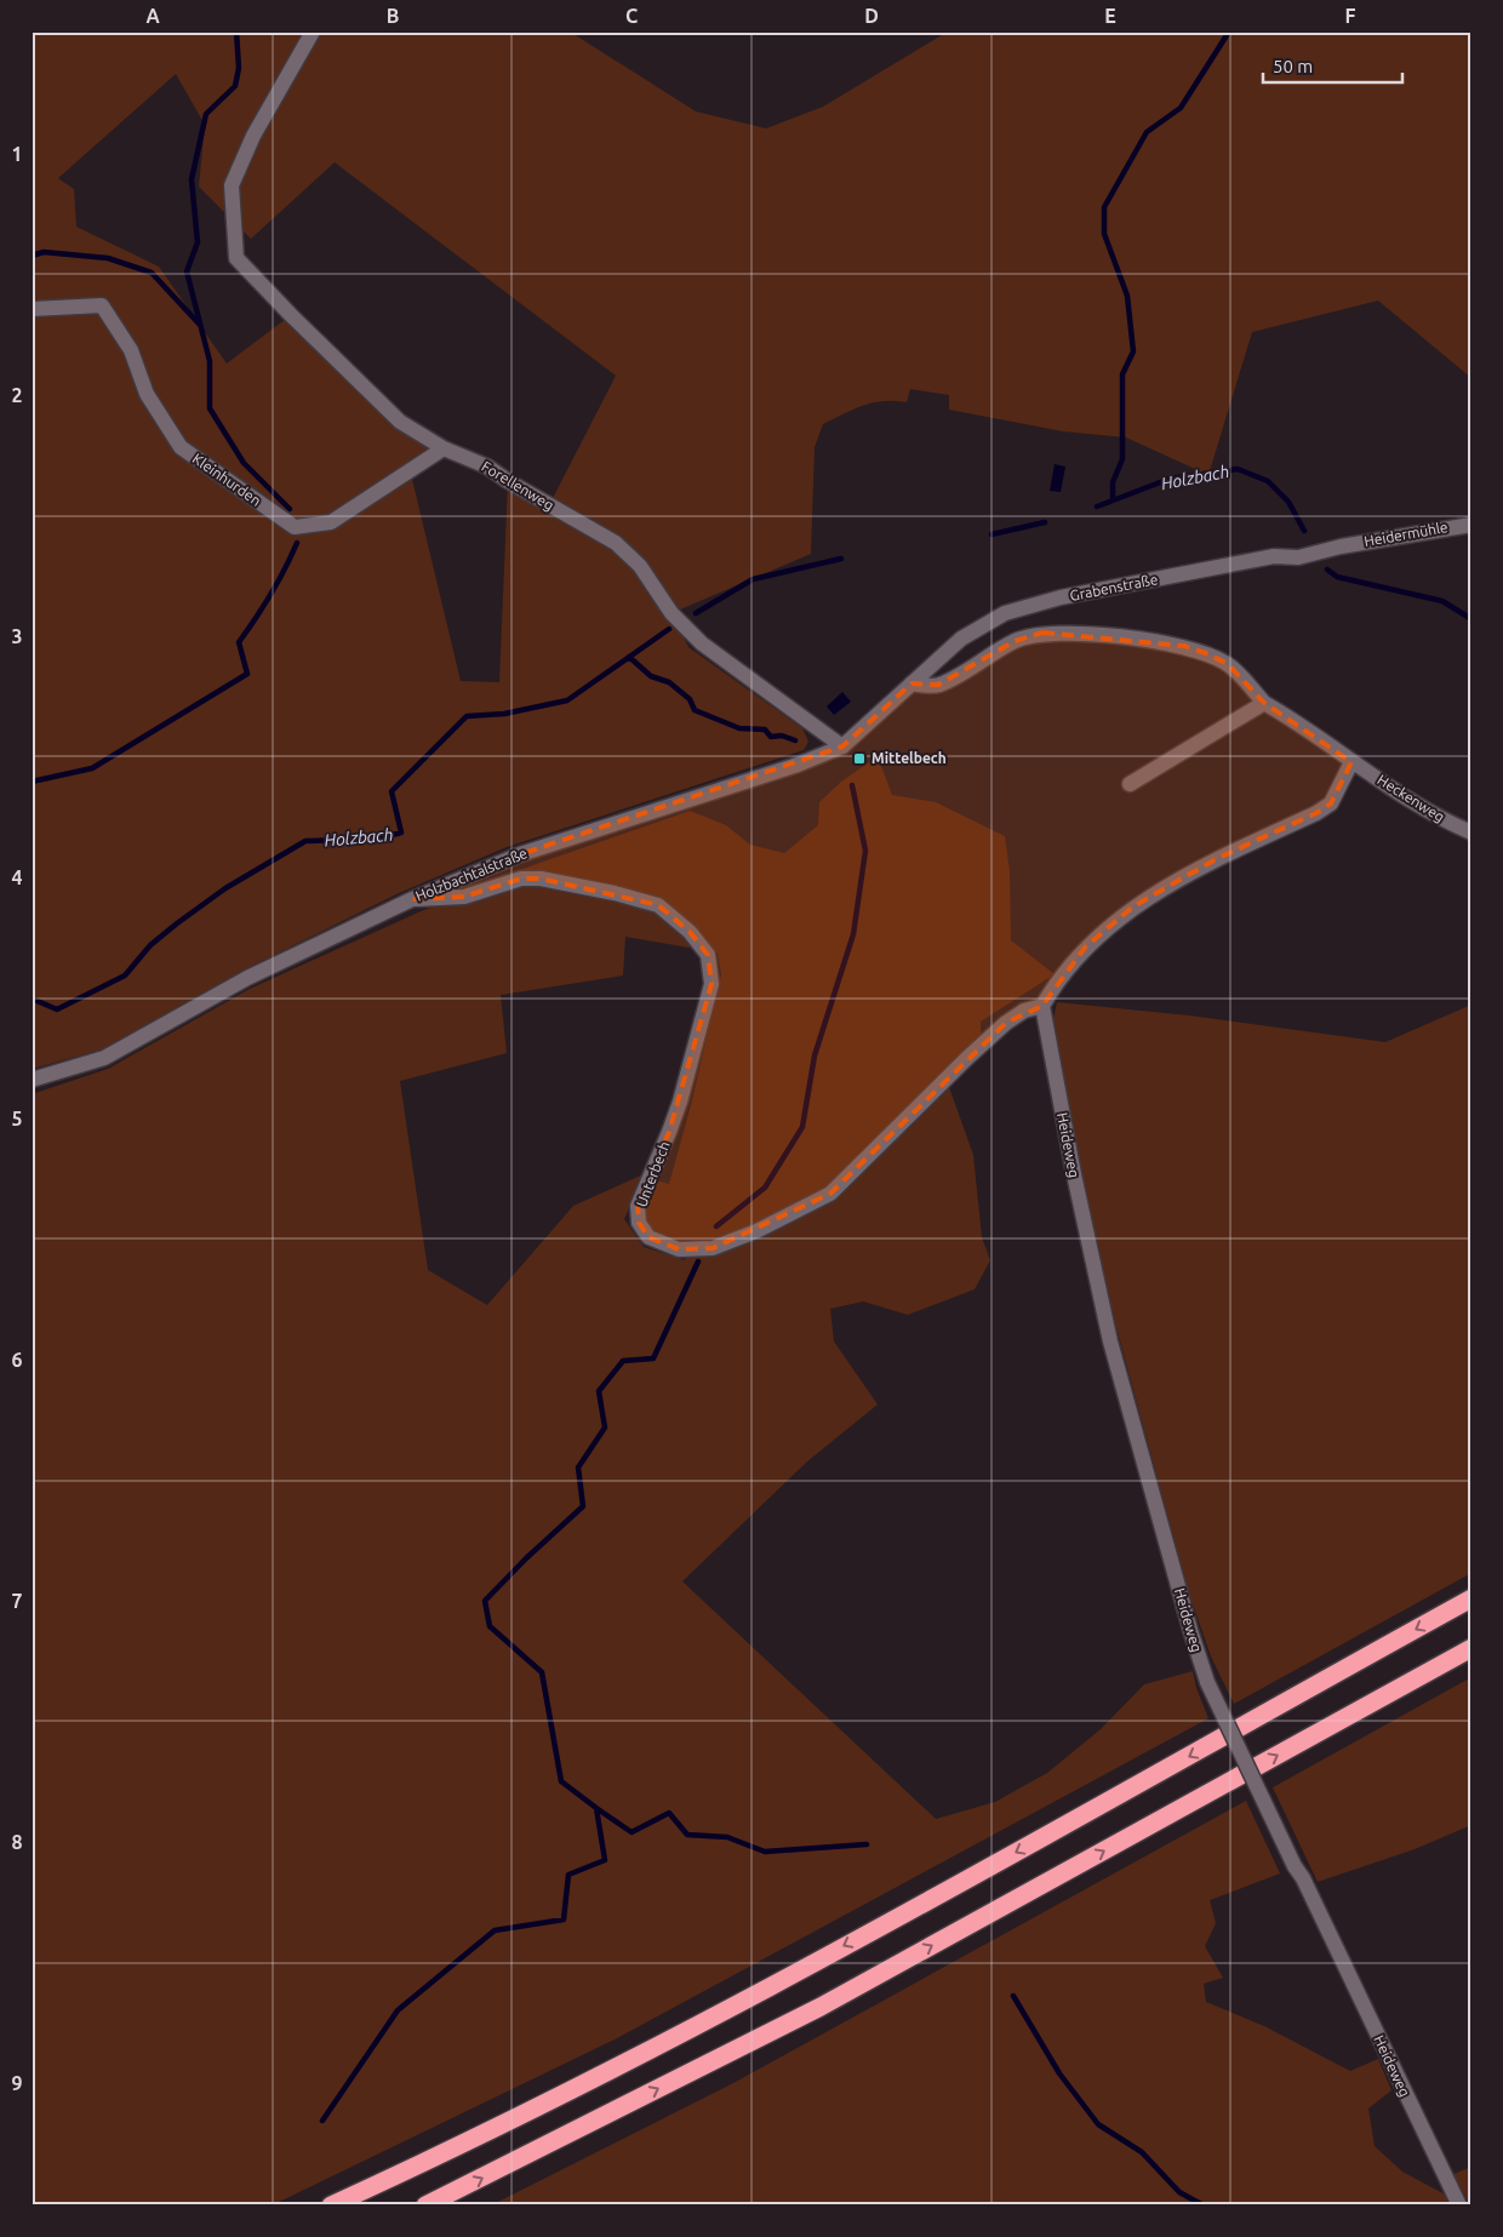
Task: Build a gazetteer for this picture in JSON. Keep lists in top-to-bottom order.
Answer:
{
  "streets": {
    "street": [
      "Kleinhurden",
      "Forellenweg",
      "Heidermühle",
      "Grabenstraße",
      "Heckenweg",
      "Holzbachtalstraße",
      "Heideweg",
      "Unterbech"
    ]
  },
  "crossings": [
    ["Kleinhurden", "Forellenweg"],
    ["Forellenweg", "Holzbachtalstraße"],
    ["Heidermühle", "Grabenstraße"],
    ["Grabenstraße", "Holzbachtalstraße"],
    ["Holzbachtalstraße", "Unterbech"],
    ["Heideweg", "Unterbech"]
  ],
  "water": ["Holzbach"],
  "places": {
    "transit": ["Mittelbech"]
  },
  "scale_bar": "50 m",
  "grid": {
    "columns": [
      "A",
      "B",
      "C",
      "D",
      "E",
      "F"
    ],
    "rows": [
      "1",
      "2",
      "3",
      "4",
      "5",
      "6",
      "7",
      "8",
      "9"
    ]
  }
}
